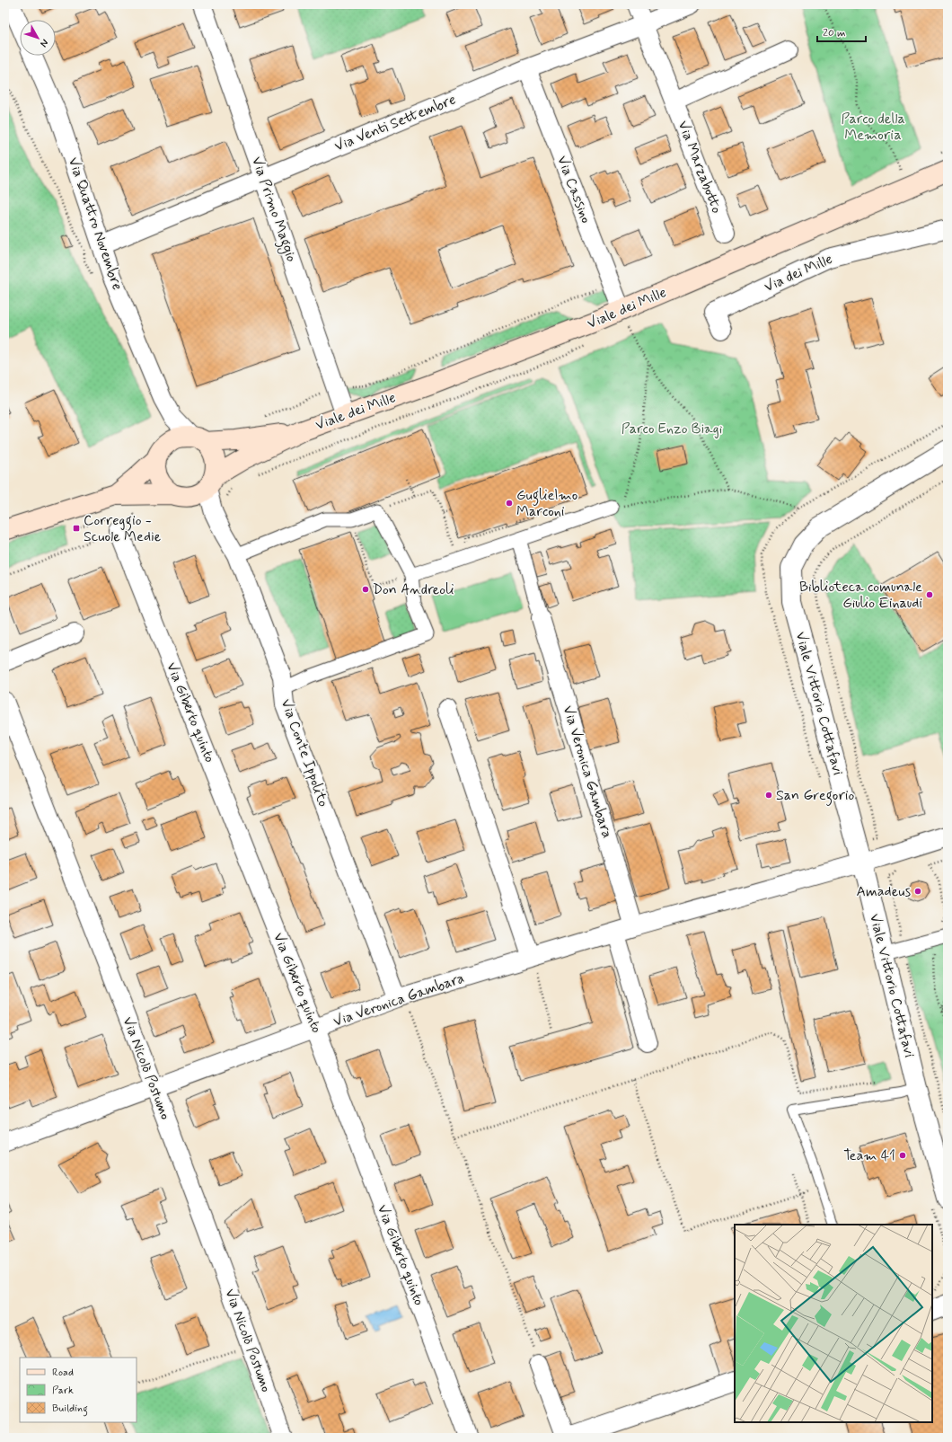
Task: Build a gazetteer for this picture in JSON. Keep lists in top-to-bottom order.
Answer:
{
  "streets": {
    "main road": ["Viale dei Mille"],
    "street": [
      "Via Venti Settembre",
      "Via Marzabotto",
      "Via Cassino",
      "Via Primo Maggio",
      "Via Quattro Novembre",
      "Via dei Mille",
      "Viale Vittorio Cottafavi",
      "Via Giberto quinto",
      "Via Conte Ippolito",
      "Via Veronica Gambara",
      "Via Nicolò Postumo"
    ]
  },
  "crossings": [
    ["Via Venti Settembre", "Via Marzabotto"],
    ["Via Venti Settembre", "Via Cassino"],
    ["Via Venti Settembre", "Via Primo Maggio"],
    ["Via Venti Settembre", "Via Quattro Novembre"],
    ["Via Cassino", "Viale dei Mille"],
    ["Via Primo Maggio", "Viale dei Mille"],
    ["Via Quattro Novembre", "Viale dei Mille"],
    ["Via Quattro Novembre", "Via Conte Ippolito"],
    ["Viale dei Mille", "Via Conte Ippolito"],
    ["Viale Vittorio Cottafavi", "Via Veronica Gambara"],
    ["Via Giberto quinto", "Via Veronica Gambara"],
    ["Via Conte Ippolito", "Via Veronica Gambara"],
    ["Via Veronica Gambara", "Via Nicolò Postumo"]
  ],
  "parks": ["Parco della Memoria", "Parco Enzo Biagi"],
  "places": {
    "other": [
      "Guglielmo Marconi",
      "Don Andreoli",
      "Biblioteca comunale Giulio Einaudi",
      "San Gregorio",
      "Amadeus",
      "Team 41"
    ],
    "transit": ["Correggio - Scuole Medie"]
  },
  "legend": ["Road", "Park", "Building"],
  "scale_bar": "20 m",
  "north": "bottom right"
}
